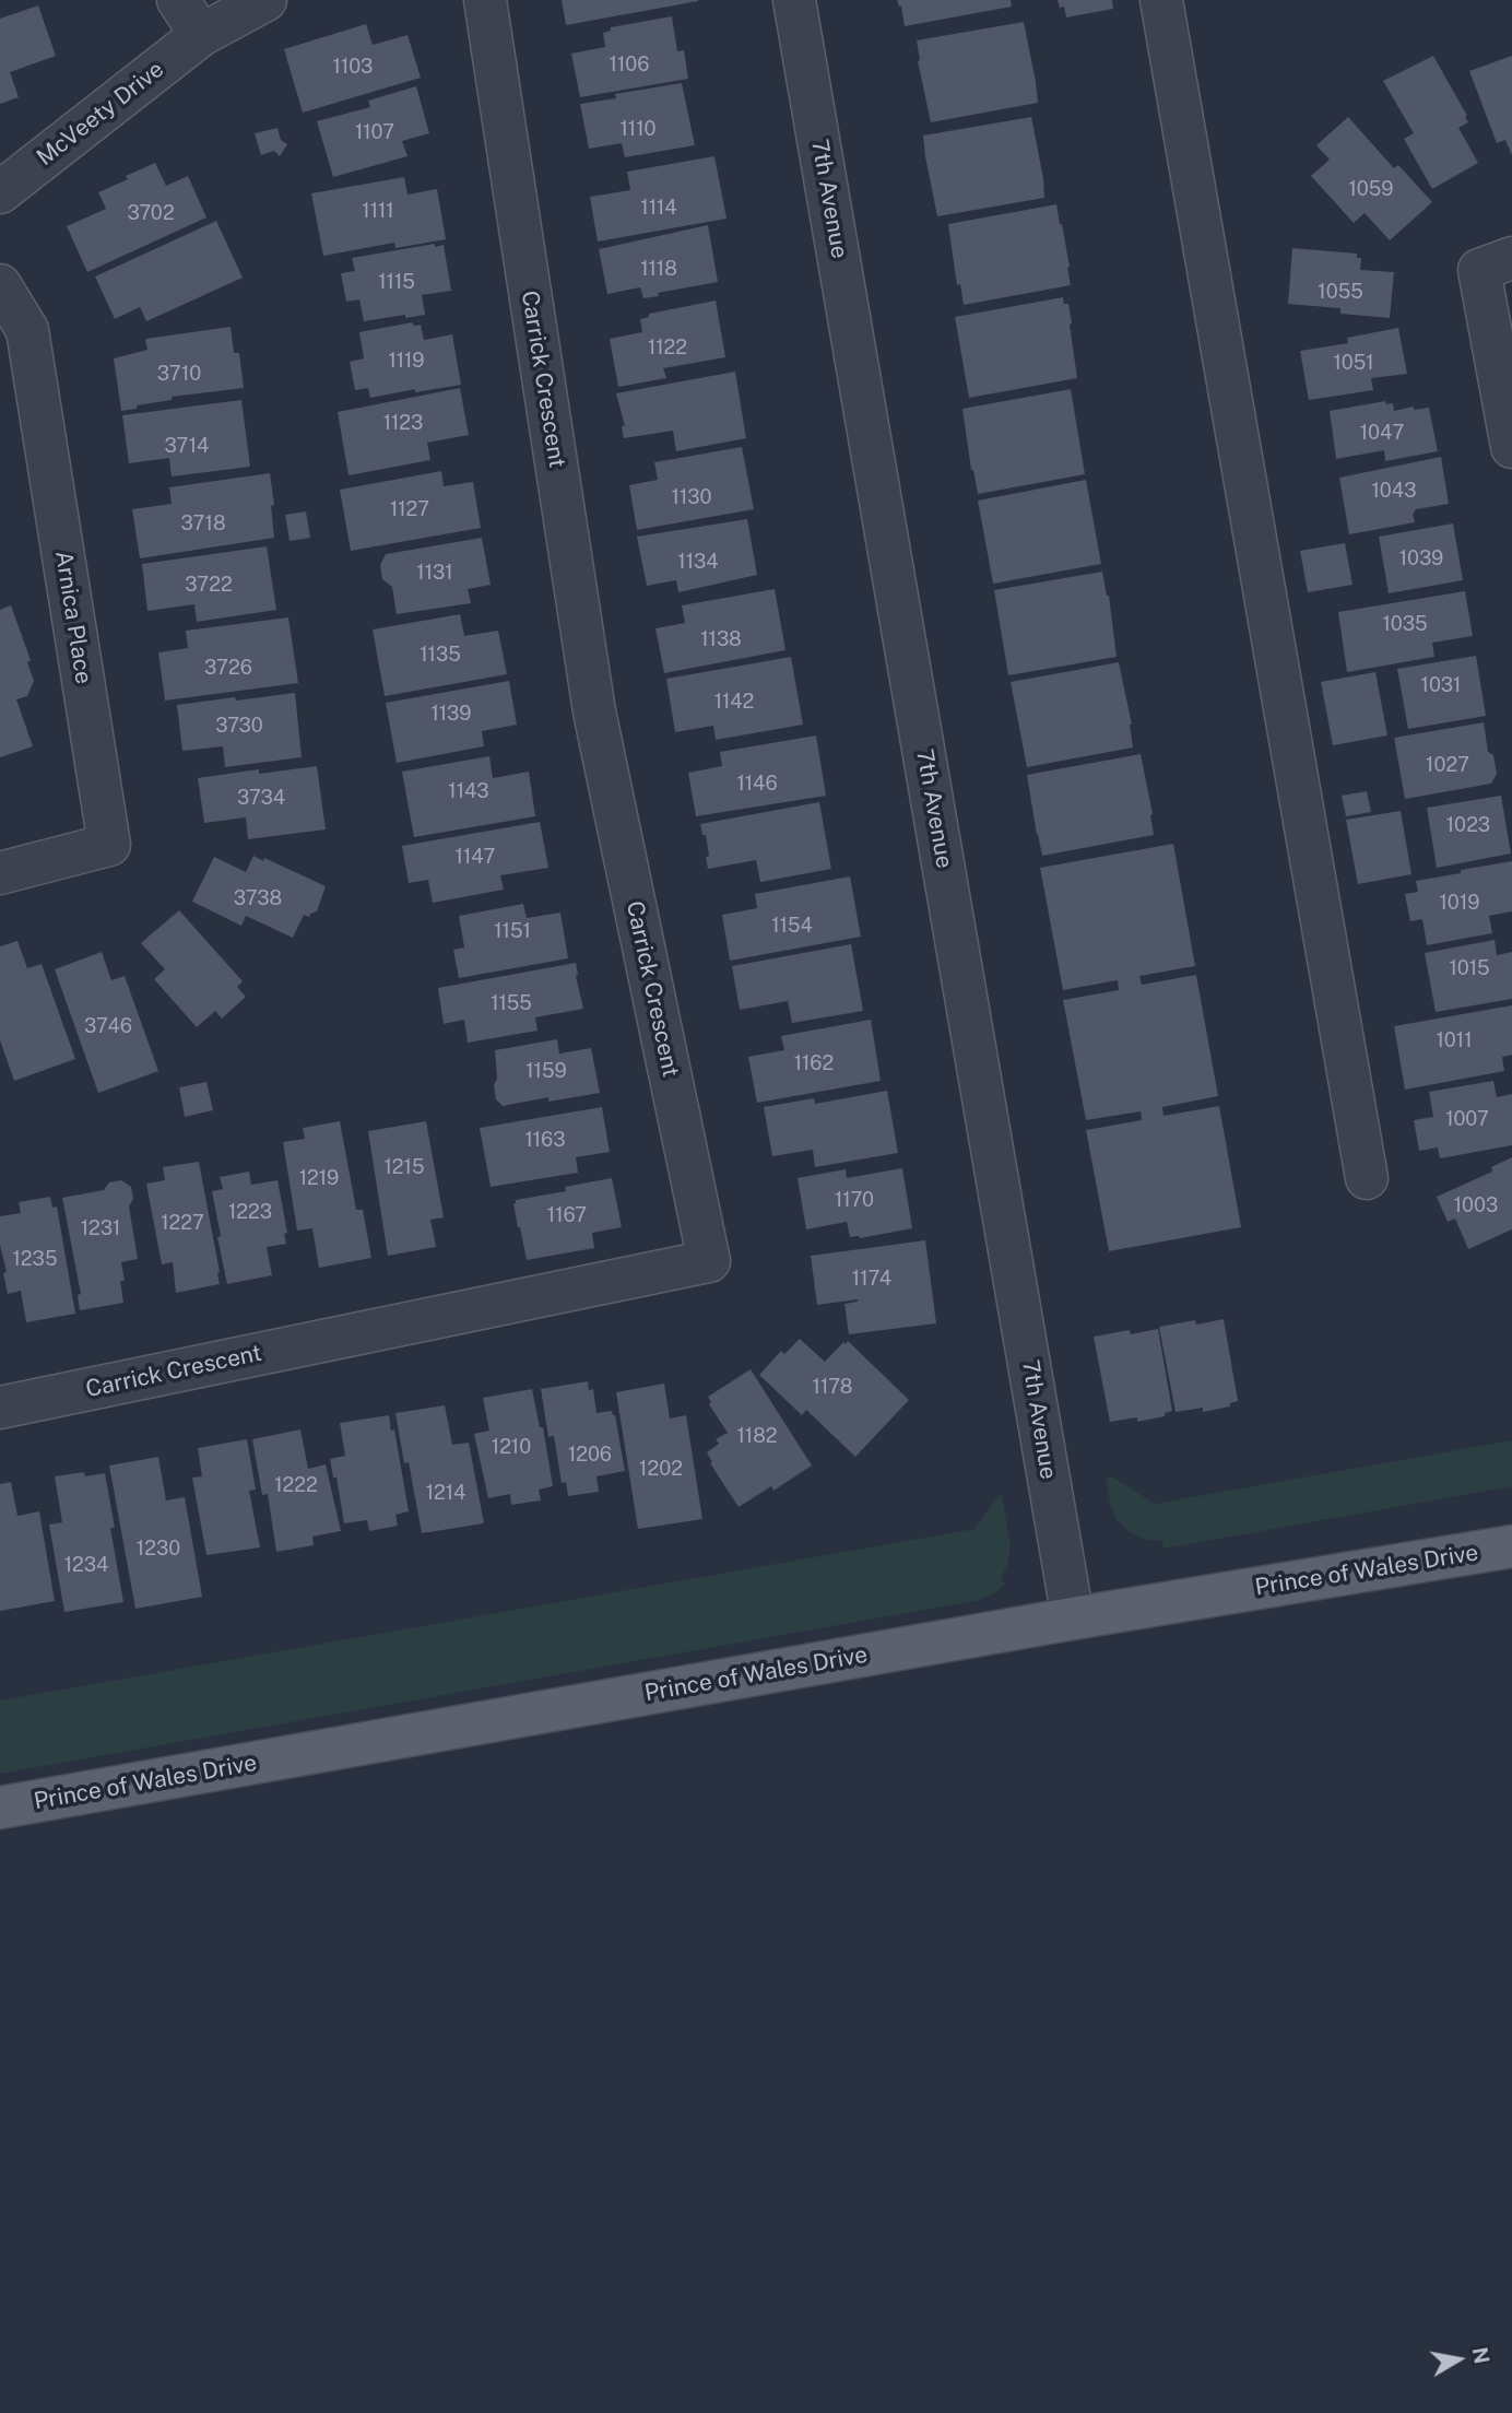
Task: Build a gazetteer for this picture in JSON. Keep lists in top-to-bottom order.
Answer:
{
  "streets": {
    "main road": ["Prince of Wales Drive"],
    "street": [
      "McVeety Drive",
      "7th Avenue",
      "Carrick Crescent",
      "Arnica Place"
    ]
  },
  "crossings": [
    ["7th Avenue", "Prince of Wales Drive"]
  ],
  "house_numbers": [
    "1106",
    "1103",
    "1110",
    "1107",
    "1059",
    "1114",
    "1111",
    "3702",
    "1118",
    "1115",
    "1055",
    "1122",
    "1119",
    "1051",
    "3710",
    "1123",
    "1047",
    "3714",
    "1043",
    "1130",
    "1127",
    "3718",
    "1039",
    "1134",
    "1131",
    "3722",
    "1035",
    "1138",
    "1135",
    "3726",
    "1031",
    "1142",
    "1139",
    "3730",
    "1027",
    "1146",
    "1143",
    "3734",
    "1023",
    "1147",
    "3738",
    "1019",
    "1154",
    "1151",
    "1015",
    "1155",
    "3746",
    "1011",
    "1162",
    "1159",
    "1007",
    "1163",
    "1215",
    "1219",
    "1170",
    "1003",
    "1223",
    "1167",
    "1227",
    "1231",
    "1235",
    "1174",
    "1178",
    "1182",
    "1210",
    "1206",
    "1202",
    "1222",
    "1214",
    "1230",
    "1234"
  ],
  "north": "right"
}
